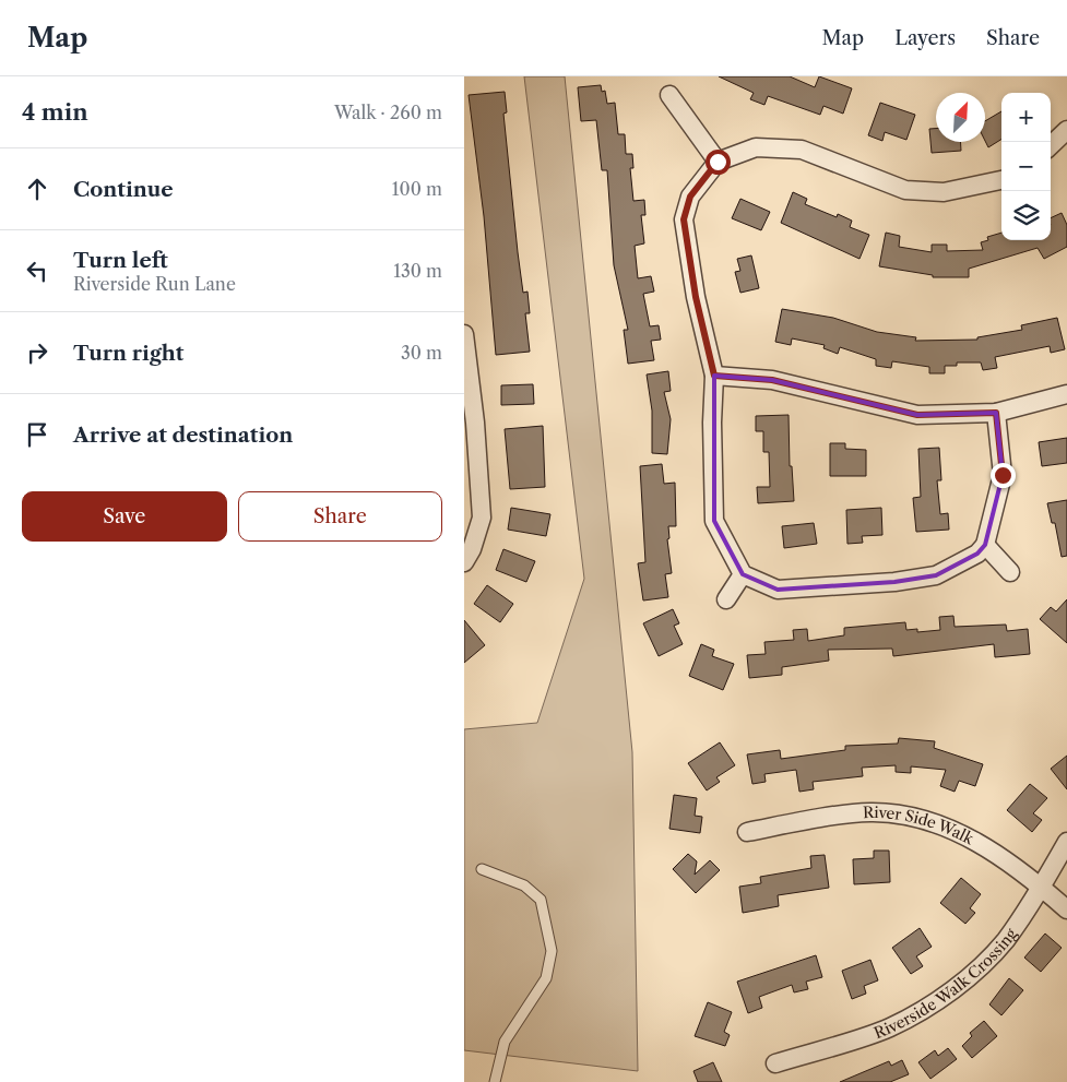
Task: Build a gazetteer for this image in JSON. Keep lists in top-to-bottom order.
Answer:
{
  "streets": {
    "street": ["River Side Walk", "Riverside Walk Crossing"]
  },
  "crossings": [
    ["River Side Walk", "Riverside Walk Crossing"]
  ],
  "north": "top right",
  "page": {
    "header": "Map",
    "nav": ["Map", "Layers", "Share"],
    "heading": ["4 min", "Walk · 260 m"],
    "map_buttons": ["+", "−"],
    "list": [
      ["Continue", "100 m"],
      ["Turn left", "Riverside Run Lane", "130 m"],
      ["Turn right", "30 m"],
      "Arrive at destination"
    ],
    "buttons": ["Save", "Share"]
  }
}
